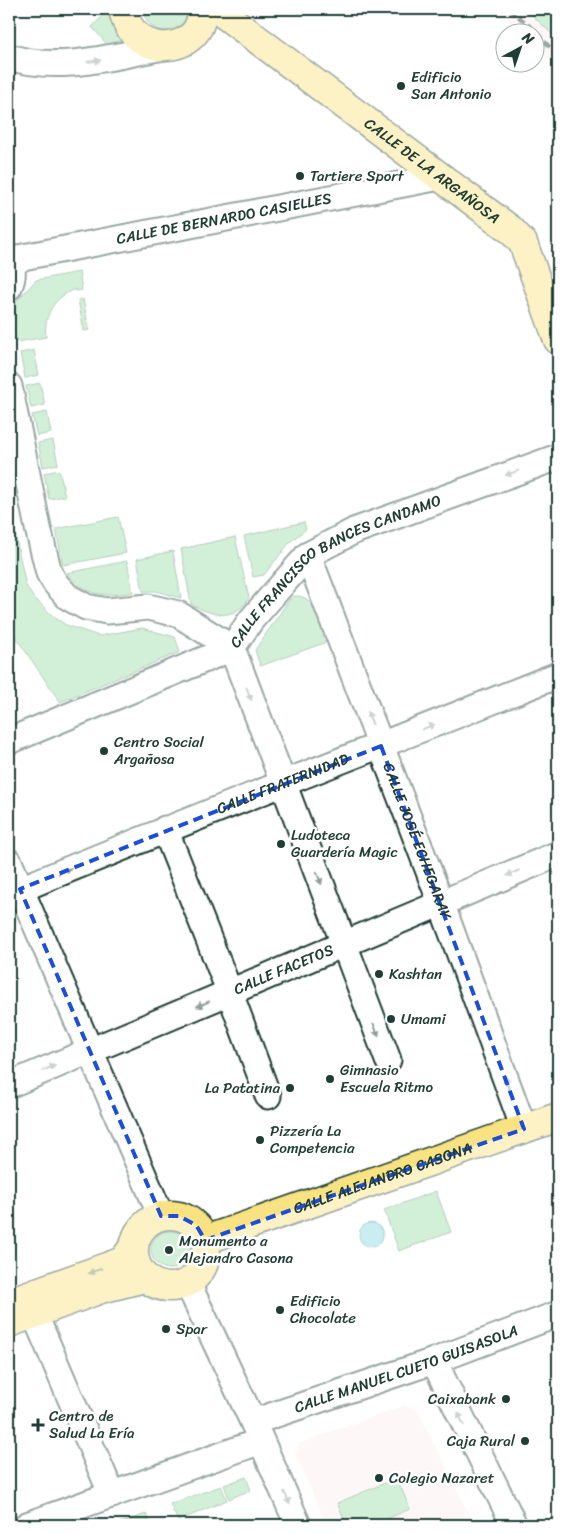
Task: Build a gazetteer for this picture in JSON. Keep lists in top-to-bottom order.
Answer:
{
  "streets": {
    "main road": ["CALLE DE LA ARGAÑOSA", "CALLE ALEJANDRO CASONA"],
    "street": [
      "CALLE DE BERNARDO CASIELLES",
      "CALLE FRANCISCO BANCES CANDAMO",
      "CALLE FRATERNIDAD",
      "CALLE JOSÉ ECHEGARAY",
      "CALLE FACETOS",
      "CALLE MANUEL CUETO GUISASOLA"
    ]
  },
  "crossings": [
    ["CALLE DE LA ARGAÑOSA", "CALLE DE BERNARDO CASIELLES"],
    ["CALLE FRANCISCO BANCES CANDAMO", "CALLE JOSÉ ECHEGARAY"],
    ["CALLE FRATERNIDAD", "CALLE JOSÉ ECHEGARAY"],
    ["CALLE JOSÉ ECHEGARAY", "CALLE FACETOS"],
    ["CALLE JOSÉ ECHEGARAY", "CALLE ALEJANDRO CASONA"]
  ],
  "one_way": ["CALLE FRANCISCO BANCES CANDAMO", "CALLE FRATERNIDAD"],
  "places": {
    "other": [
      "Edificio San Antonio",
      "Tartiere Sport",
      "Centro Social Argañosa",
      "Ludoteca Guardería Magic",
      "Kashtan",
      "Umami",
      "Gimnasio Escuela Ritmo",
      "La Patatina",
      "Pizzería La Competencia",
      "Monumento a Alejandro Casona",
      "Edificio Chocolate",
      "Spar",
      "Caixabank",
      "Caja Rural",
      "Colegio Nazaret"
    ],
    "health": ["Centro de Salud La Ería"]
  },
  "north": "top right"
}
